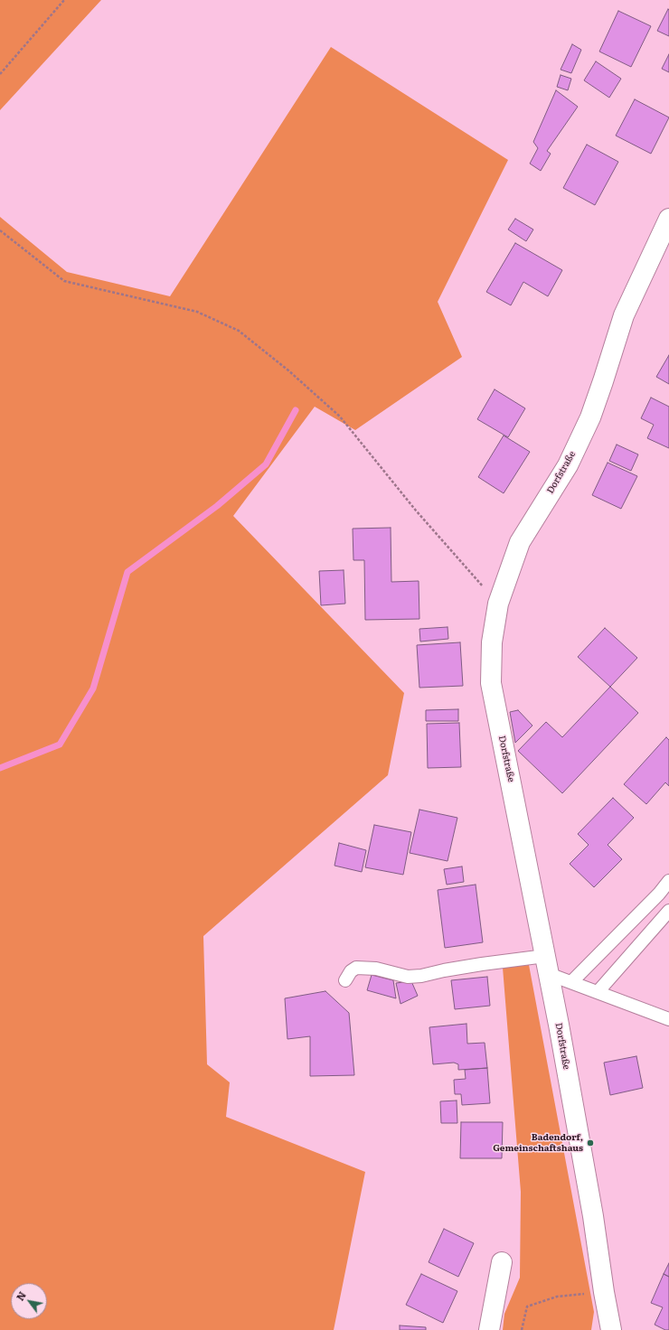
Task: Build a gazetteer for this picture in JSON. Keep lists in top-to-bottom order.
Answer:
{
  "streets": {
    "street": ["Dorfstraße"]
  },
  "places": ["Badendorf, Gemeinschaftshaus"],
  "north": "top left"
}
